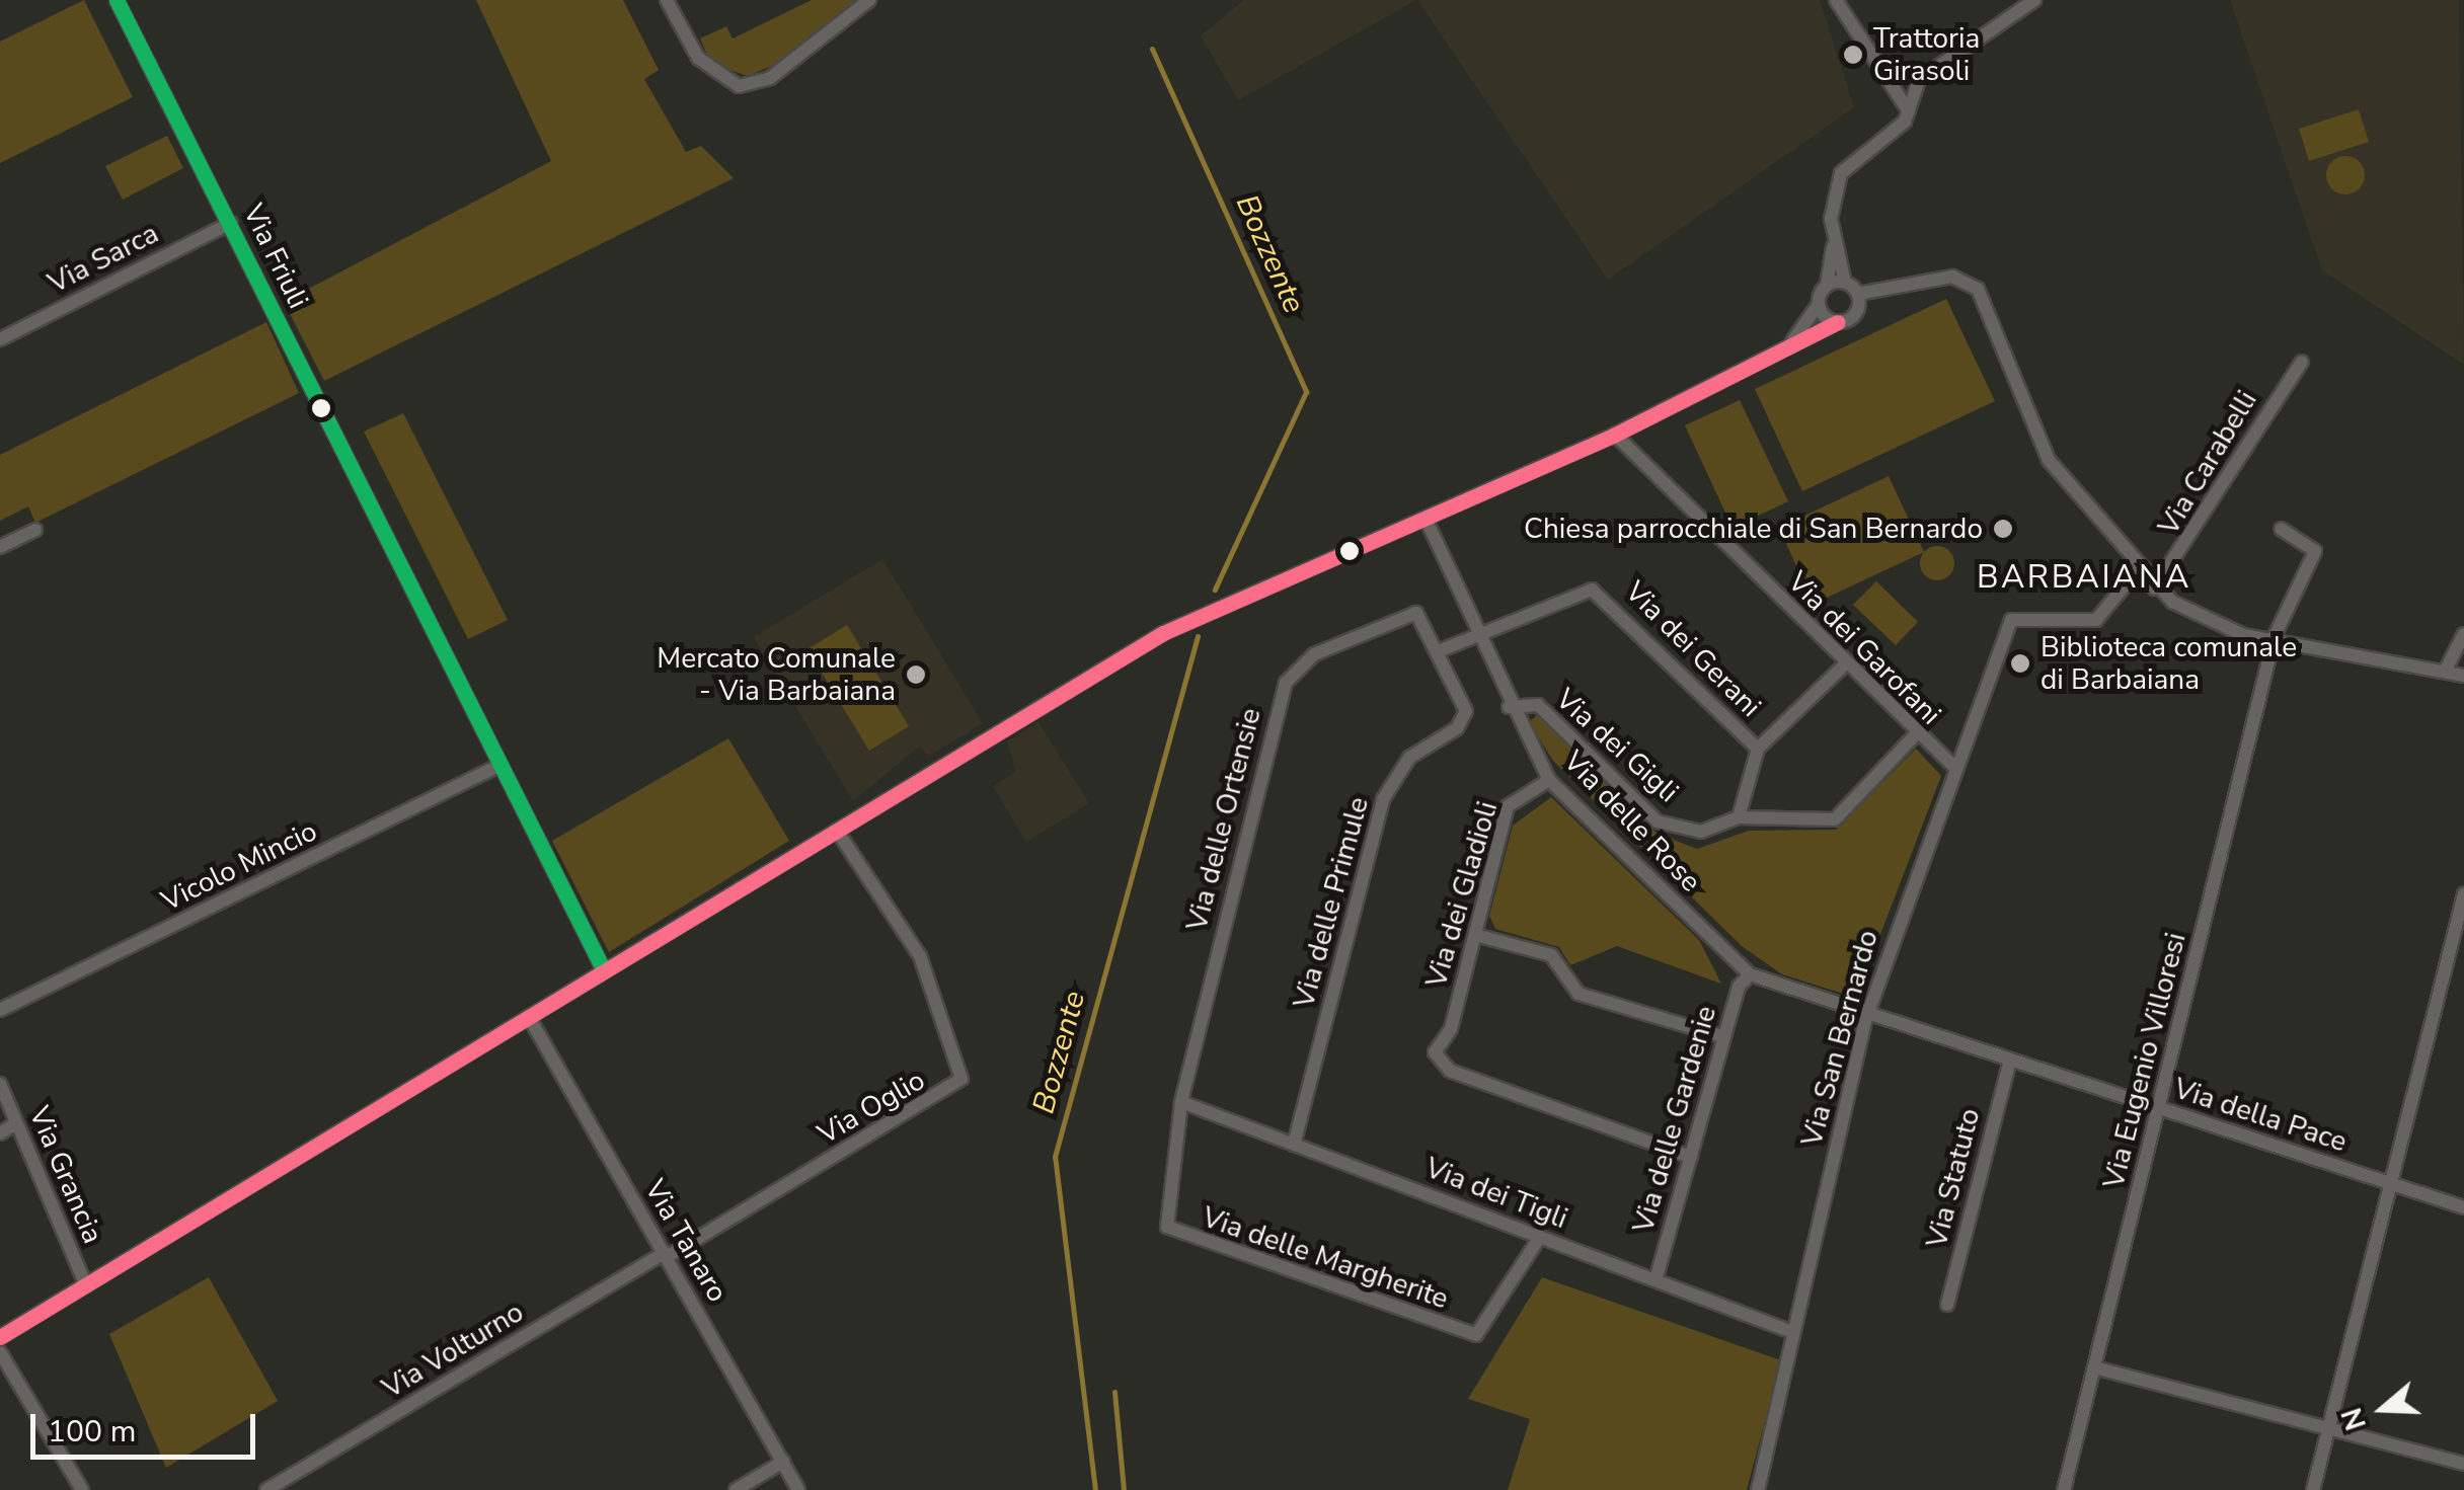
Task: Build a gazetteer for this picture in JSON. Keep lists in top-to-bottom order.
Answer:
{
  "streets": {
    "street": [
      "Via Friuli",
      "Via Sarca",
      "Via Carabelli",
      "Via dei Garofani",
      "Via dei Gerani",
      "Via dei Gigli",
      "Via delle Ortensie",
      "Via delle Rose",
      "Vicolo Mincio",
      "Via dei Gladioli",
      "Via delle Primule",
      "Via San Bernardo",
      "Via Eugenio Villoresi",
      "Via Oglio",
      "Via della Pace",
      "Via delle Gardenie",
      "Via Grancia",
      "Via Statuto",
      "Via dei Tigli",
      "Via Tanaro",
      "Via delle Margherite",
      "Via Volturno"
    ]
  },
  "crossings": [
    ["Via Friuli", "Via Sarca"],
    ["Via Friuli", "Vicolo Mincio"],
    ["Via dei Garofani", "Via dei Gigli"],
    ["Via dei Garofani", "Via San Bernardo"],
    ["Via dei Gerani", "Via delle Rose"],
    ["Via dei Gigli", "Via delle Rose"],
    ["Via delle Ortensie", "Via delle Primule"],
    ["Via delle Ortensie", "Via dei Tigli"],
    ["Via delle Ortensie", "Via delle Margherite"],
    ["Via delle Rose", "Via dei Gladioli"],
    ["Via delle Rose", "Via San Bernardo"],
    ["Via delle Rose", "Via della Pace"],
    ["Via delle Rose", "Via delle Gardenie"],
    ["Via dei Gladioli", "Via delle Gardenie"],
    ["Via delle Primule", "Via dei Tigli"],
    ["Via San Bernardo", "Via della Pace"],
    ["Via San Bernardo", "Via dei Tigli"],
    ["Via Eugenio Villoresi", "Via della Pace"],
    ["Via Oglio", "Via Tanaro"],
    ["Via Oglio", "Via Volturno"],
    ["Via della Pace", "Via Statuto"],
    ["Via delle Gardenie", "Via dei Tigli"],
    ["Via dei Tigli", "Via delle Margherite"],
    ["Via Tanaro", "Via Volturno"]
  ],
  "districts": ["BARBAIANA"],
  "water": ["Bozzente"],
  "places": [
    "Trattoria Girasoli",
    "Chiesa parrocchiale di San Bernardo",
    "Biblioteca comunale di Barbaiana",
    "Mercato Comunale - Via Barbaiana"
  ],
  "scale_bar": "100 m",
  "north": "left"
}
